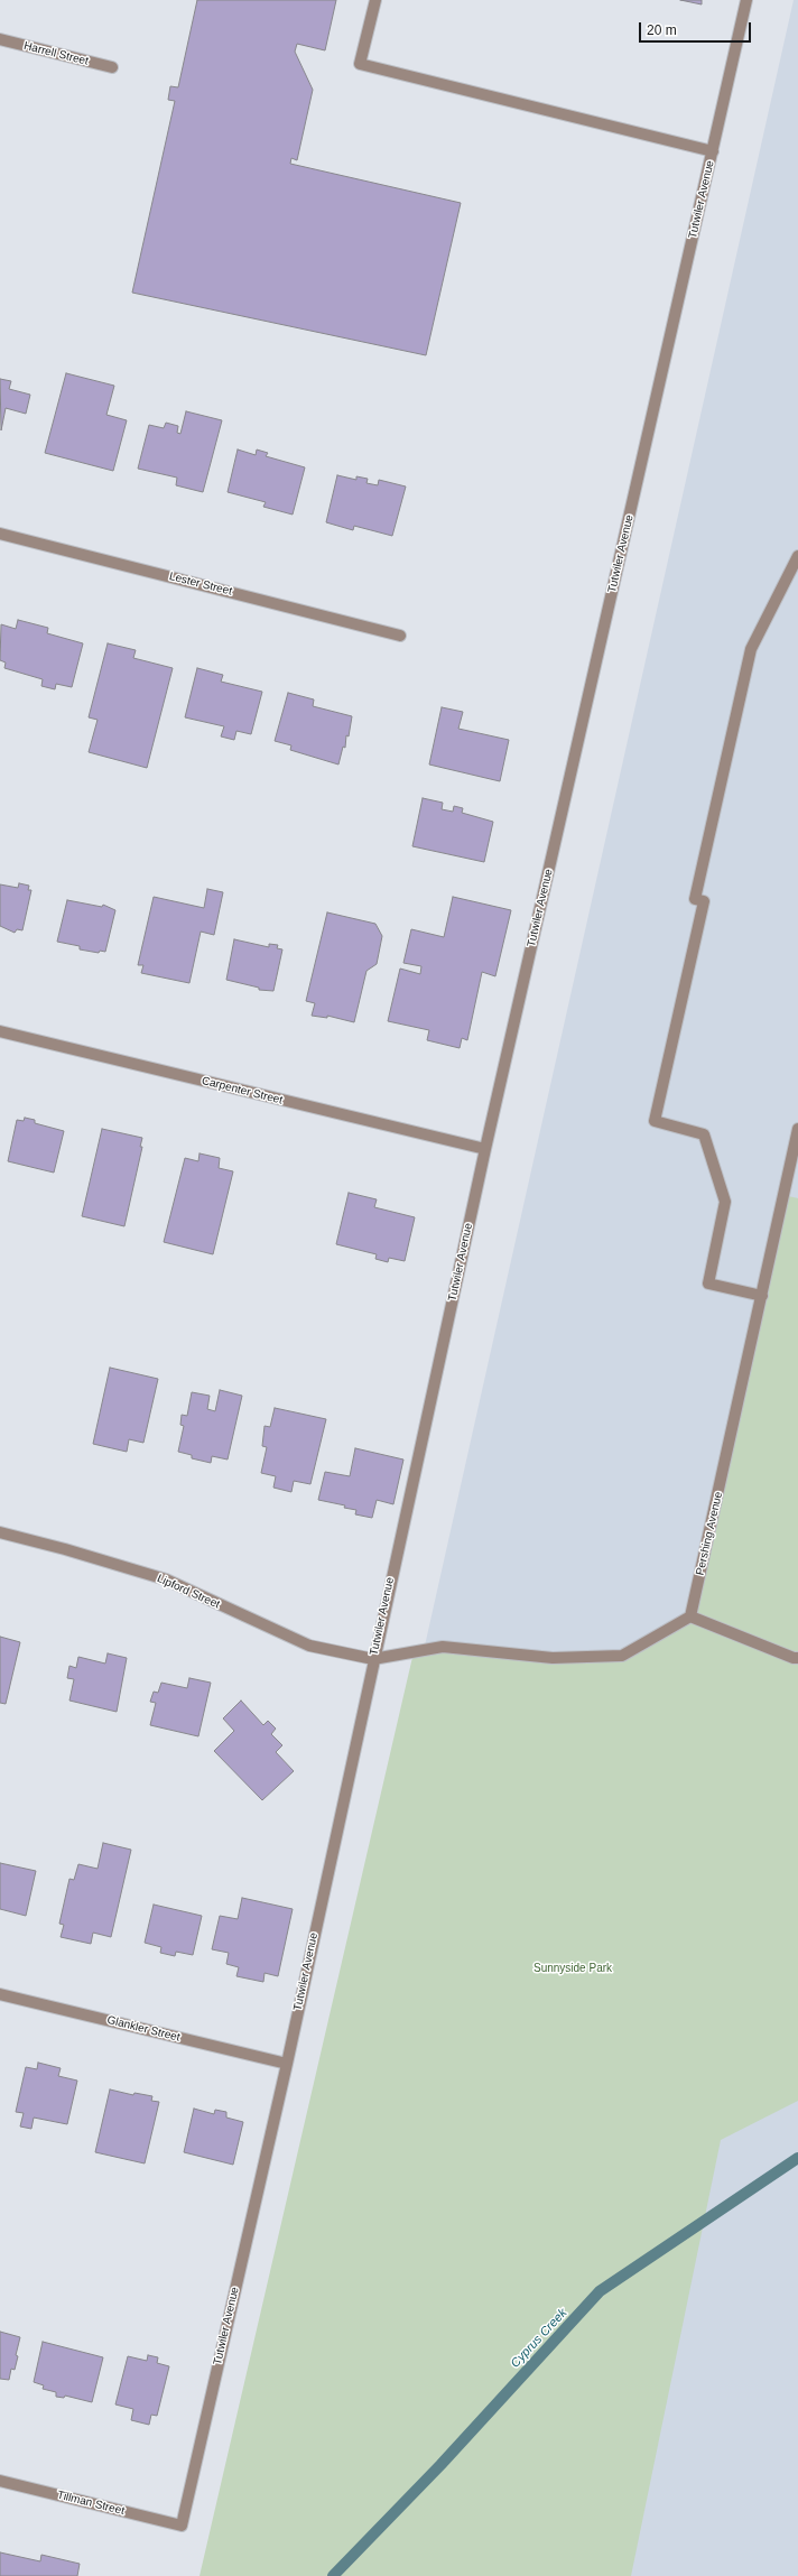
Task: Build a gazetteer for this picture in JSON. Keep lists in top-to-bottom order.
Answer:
{
  "streets": {
    "street": [
      "Harrell Street",
      "Tutwiler Avenue",
      "Lester Street",
      "Carpenter Street",
      "Pershing Avenue",
      "Lipford Street",
      "Glankler Street",
      "Tillman Street"
    ]
  },
  "crossings": [
    ["Tutwiler Avenue", "Carpenter Street"],
    ["Tutwiler Avenue", "Lipford Street"],
    ["Tutwiler Avenue", "Glankler Street"],
    ["Tutwiler Avenue", "Tillman Street"]
  ],
  "water": ["Cyprus Creek"],
  "parks": ["Sunnyside Park"],
  "scale_bar": "20 m"
}
